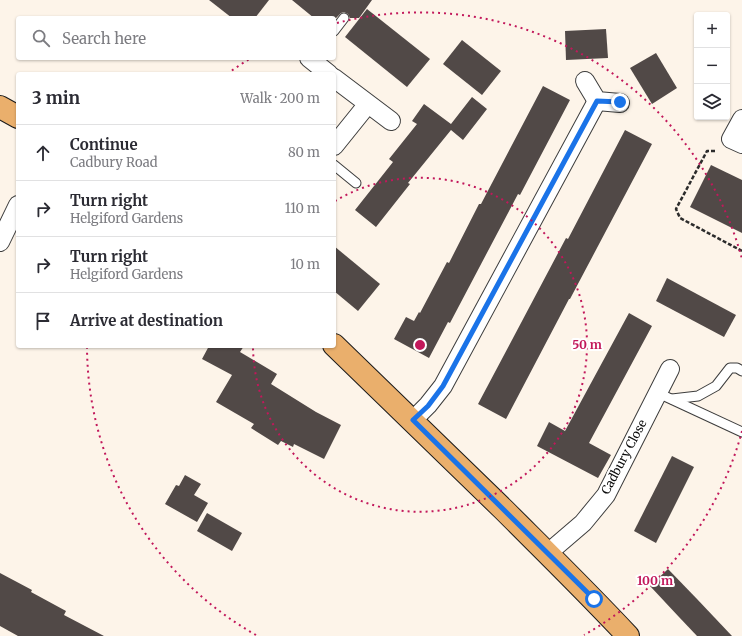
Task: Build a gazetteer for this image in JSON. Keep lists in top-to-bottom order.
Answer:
{
  "streets": {
    "street": ["Cadbury Close"]
  },
  "page": {
    "map_buttons": ["+", "−"],
    "search": "Search here",
    "heading": ["3 min", "Walk · 200 m"],
    "list": [
      ["Continue", "Cadbury Road", "80 m"],
      ["Turn right", "Helgiford Gardens", "110 m"],
      ["Turn right", "Helgiford Gardens", "10 m"],
      "Arrive at destination"
    ]
  },
  "rings": ["50 m", "100 m"]
}
